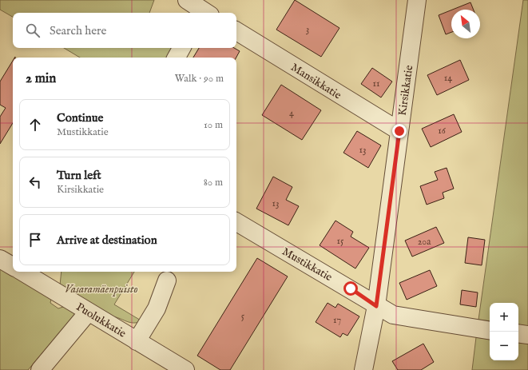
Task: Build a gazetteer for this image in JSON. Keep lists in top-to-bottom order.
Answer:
{
  "streets": {
    "street": [
      "Mansikkatie",
      "Kirsikkatie",
      "Mustikkatie",
      "Puolukkatie"
    ]
  },
  "crossings": [
    ["Mansikkatie", "Kirsikkatie"],
    ["Kirsikkatie", "Mustikkatie"]
  ],
  "parks": ["Vasaramäenpuisto"],
  "house_numbers": [
    "3",
    "14",
    "11",
    "4",
    "16",
    "13",
    "13",
    "15",
    "20a",
    "5",
    "17"
  ],
  "north": "top left",
  "page": {
    "search": "Search here",
    "heading": ["2 min", "Walk · 90 m"],
    "list": [
      ["Continue", "Mustikkatie", "10 m"],
      ["Turn left", "Kirsikkatie", "80 m"],
      "Arrive at destination"
    ],
    "map_buttons": ["+", "−"]
  }
}
